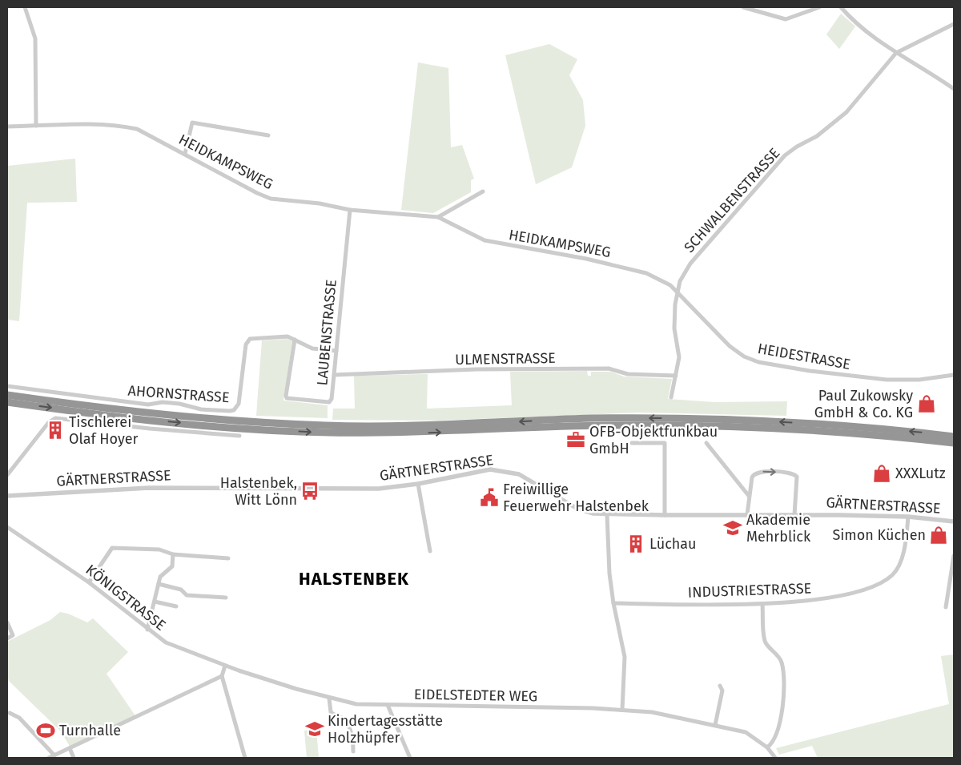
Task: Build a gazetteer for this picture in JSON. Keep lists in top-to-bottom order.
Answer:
{
  "streets": {
    "street": [
      "HEIDKAMPSWEG",
      "SCHWALBENSTRASSE",
      "LAUBENSTRASSE",
      "HEIDESTRASSE",
      "ULMENSTRASSE",
      "AHORNSTRASSE",
      "GÄRTNERSTRASSE",
      "INDUSTRIESTRASSE",
      "KÖNIGSTRASSE",
      "EIDELSTEDTER WEG"
    ]
  },
  "crossings": [
    ["HEIDKAMPSWEG", "SCHWALBENSTRASSE"],
    ["HEIDKAMPSWEG", "LAUBENSTRASSE"],
    ["HEIDKAMPSWEG", "HEIDESTRASSE"],
    ["SCHWALBENSTRASSE", "HEIDESTRASSE"],
    ["SCHWALBENSTRASSE", "ULMENSTRASSE"],
    ["LAUBENSTRASSE", "ULMENSTRASSE"],
    ["LAUBENSTRASSE", "AHORNSTRASSE"],
    ["GÄRTNERSTRASSE", "INDUSTRIESTRASSE"],
    ["KÖNIGSTRASSE", "EIDELSTEDTER WEG"]
  ],
  "districts": ["HALSTENBEK"],
  "places": {
    "shop": ["Paul Zukowsky GmbH & Co. KG", "XXXLutz", "Simon Küchen"],
    "building": ["Tischlerei Olaf Hoyer", "Lüchau"],
    "office": ["OFB-Objektfunkbau GmbH"],
    "bus stop": ["Halstenbek, Witt Lönn"],
    "public building": ["Freiwillige Feuerwehr Halstenbek"],
    "school or university": ["Akademie Mehrblick", "Kindertagesstätte Holzhüpfer"],
    "sports": ["Turnhalle"]
  }
}
